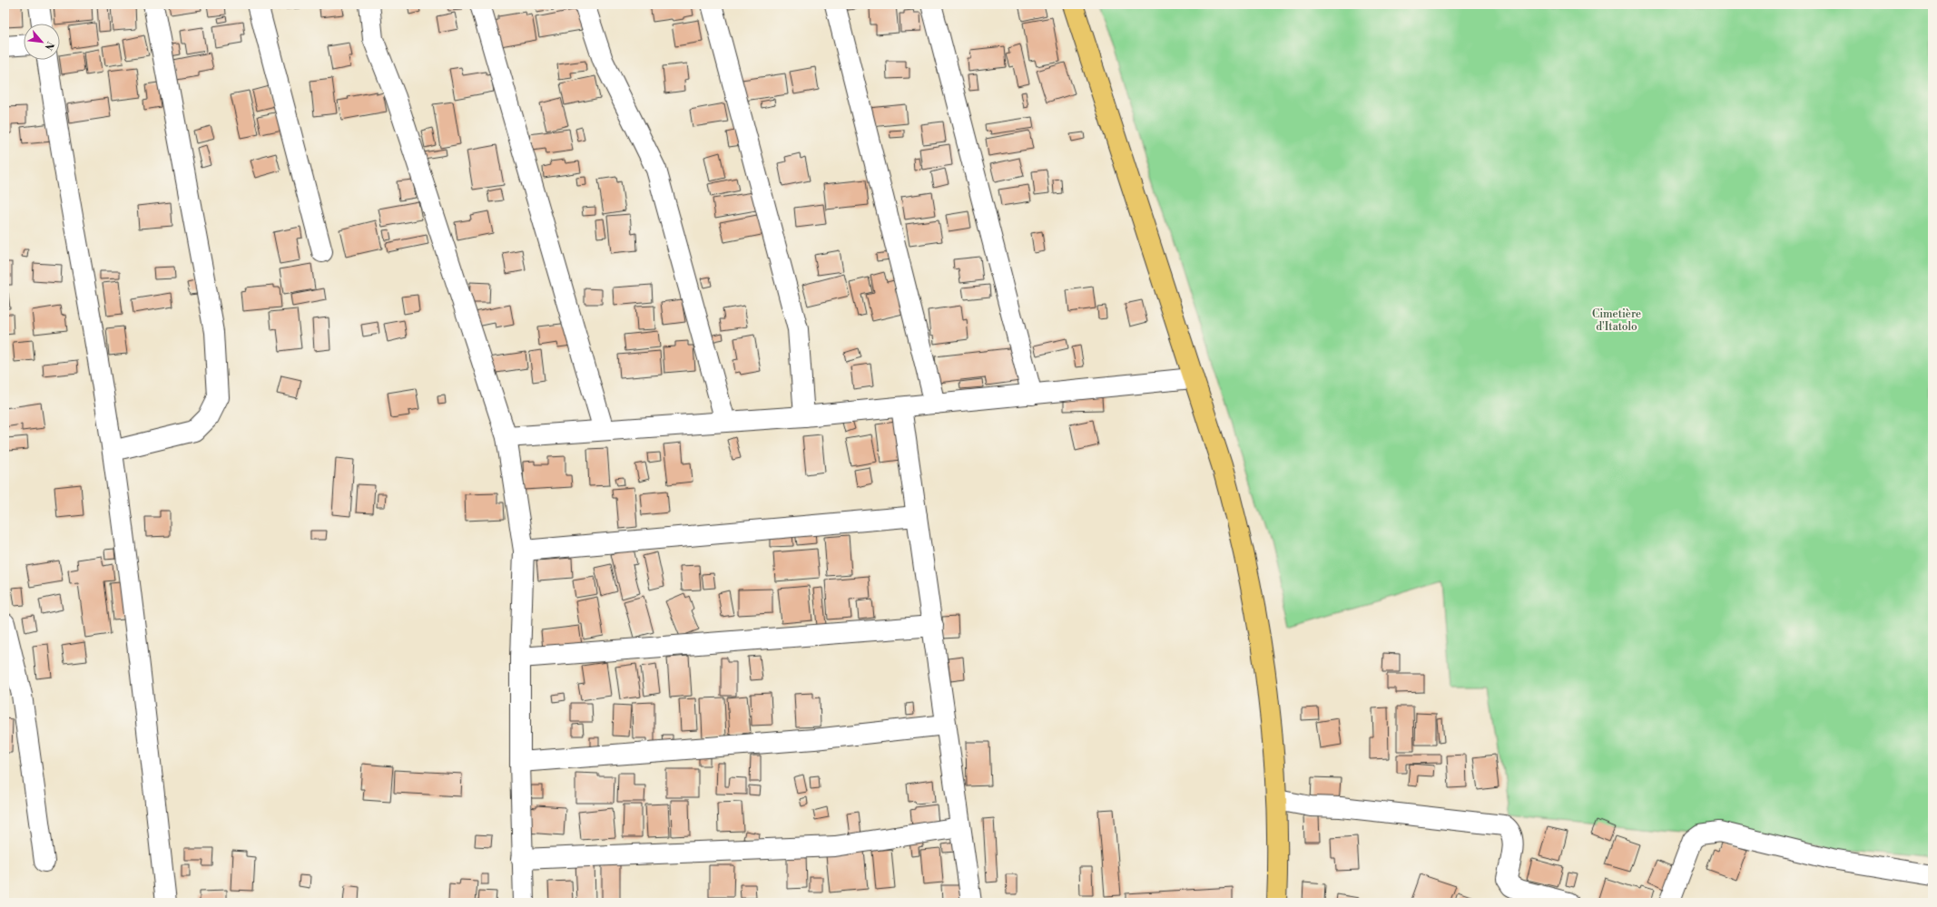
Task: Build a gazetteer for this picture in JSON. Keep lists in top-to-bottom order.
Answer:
{
  "parks": ["Cimetière d'Itatolo"],
  "north": "bottom right"
}
